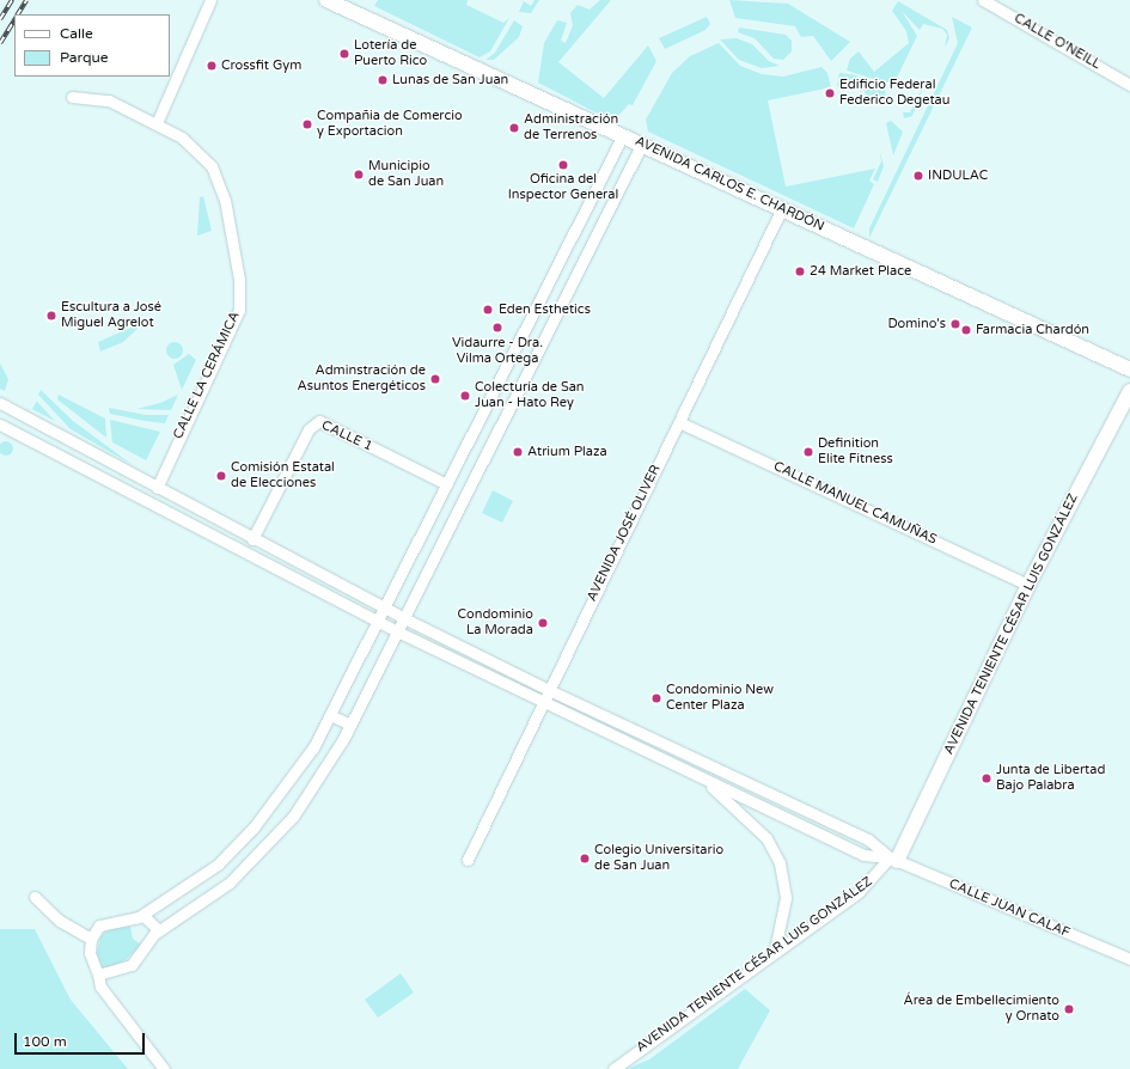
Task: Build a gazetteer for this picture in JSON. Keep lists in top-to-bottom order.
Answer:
{
  "streets": {
    "street": [
      "CALLE O'NEILL",
      "AVENIDA CARLOS E. CHARDÓN",
      "CALLE LA CERÁMICA",
      "CALLE 1",
      "CALLE MANUEL CAMUÑAS",
      "AVENIDA JOSÉ OLIVER",
      "AVENIDA TENIENTE CÉSAR LUIS GONZÁLEZ",
      "CALLE JUAN CALAF"
    ]
  },
  "crossings": [
    ["AVENIDA CARLOS E. CHARDÓN", "AVENIDA JOSÉ OLIVER"],
    ["CALLE MANUEL CAMUÑAS", "AVENIDA JOSÉ OLIVER"],
    ["CALLE MANUEL CAMUÑAS", "AVENIDA TENIENTE CÉSAR LUIS GONZÁLEZ"],
    ["AVENIDA TENIENTE CÉSAR LUIS GONZÁLEZ", "CALLE JUAN CALAF"]
  ],
  "places": [
    "Lotería de Puerto Rico",
    "Crossfit Gym",
    "Lunas de San Juan",
    "Edificio Federal Federico Degetau",
    "Compañia de Comercio y Exportacion",
    "Administración de Terrenos",
    "Oficina del Inspector General",
    "Municipio de San Juan",
    "INDULAC",
    "24 Market Place",
    "Eden Esthetics",
    "Escultura a José Miguel Agrelot",
    "Domino's",
    "Vidaurre - Dra. Vilma Ortega",
    "Farmacia Chardón",
    "Adminstración de Asuntos Energéticos",
    "Colecturía de San Juan - Hato Rey",
    "Atrium Plaza",
    "Definition Elite Fitness",
    "Comisión Estatal de Elecciones",
    "Condominio La Morada",
    "Condominio New Center Plaza",
    "Junta de Libertad Bajo Palabra",
    "Colegio Universitario de San Juan",
    "Área de Embellecimiento y Ornato"
  ],
  "legend": ["Calle", "Parque"],
  "scale_bar": "100 m"
}
